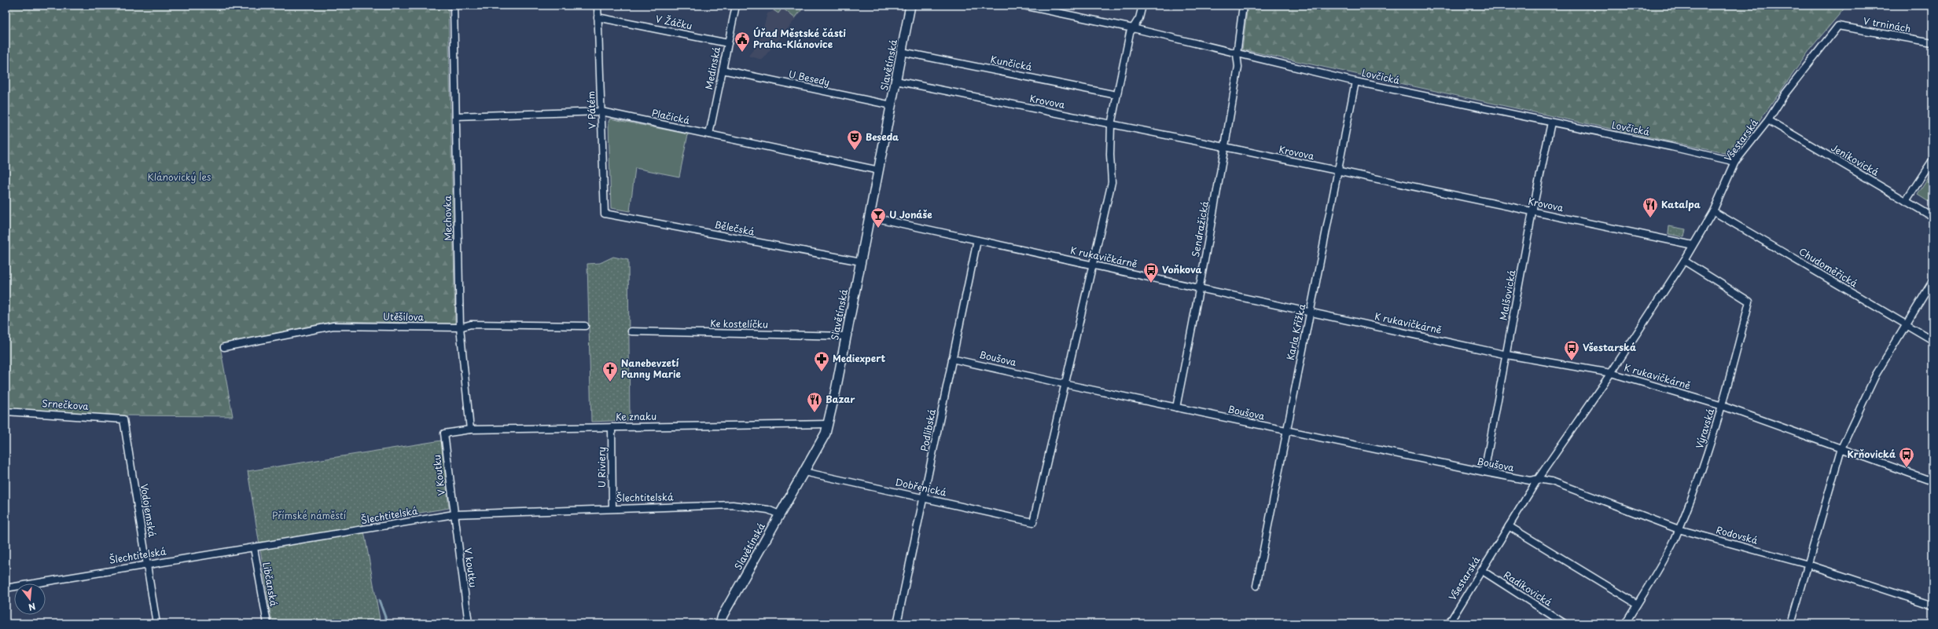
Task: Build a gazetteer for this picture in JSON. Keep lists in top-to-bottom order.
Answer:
{
  "streets": {
    "street": [
      "V Žáčku",
      "V trninách",
      "Kunčická",
      "Slavětínská",
      "Medinská",
      "Lovčická",
      "U Besedy",
      "Krovova",
      "V Pátém",
      "Plačická",
      "Všestarská",
      "Jeníkovická",
      "Mechovka",
      "Bělečská",
      "Sendražická",
      "K rukavičkárně",
      "Chudoměřická",
      "Malšovická",
      "Utěšilova",
      "Ke kostelíčku",
      "Karla Křížka",
      "Boušova",
      "Srnečkova",
      "Ke znaku",
      "Výravská",
      "Podlibská",
      "U Riviery",
      "V Koutku",
      "Dobřenická",
      "Šlechtitelská",
      "Vodojemská",
      "Rodovská",
      "V koutku",
      "Libčanská",
      "Radíkovická"
    ]
  },
  "crossings": [
    ["V Žáčku", "Medinská"],
    ["V Žáčku", "V Pátém"],
    ["V trninách", "Všestarská"],
    ["Kunčická", "Slavětínská"],
    ["Slavětínská", "U Besedy"],
    ["Slavětínská", "Krovova"],
    ["Slavětínská", "Plačická"],
    ["Slavětínská", "Bělečská"],
    ["Slavětínská", "K rukavičkárně"],
    ["Slavětínská", "Ke kostelíčku"],
    ["Slavětínská", "Ke znaku"],
    ["Slavětínská", "Dobřenická"],
    ["Slavětínská", "Šlechtitelská"],
    ["Medinská", "U Besedy"],
    ["Medinská", "Plačická"],
    ["Lovčická", "Všestarská"],
    ["Lovčická", "Sendražická"],
    ["Lovčická", "Malšovická"],
    ["Lovčická", "Karla Křížka"],
    ["Krovova", "Všestarská"],
    ["Krovova", "Sendražická"],
    ["Krovova", "Malšovická"],
    ["Krovova", "Karla Křížka"],
    ["V Pátém", "Plačická"],
    ["V Pátém", "Bělečská"],
    ["Plačická", "Mechovka"],
    ["Všestarská", "Jeníkovická"],
    ["Všestarská", "K rukavičkárně"],
    ["Všestarská", "Chudoměřická"],
    ["Všestarská", "Boušova"],
    ["Všestarská", "Výravská"],
    ["Všestarská", "Rodovská"],
    ["Všestarská", "Radíkovická"],
    ["Mechovka", "Utěšilova"],
    ["Mechovka", "Ke znaku"],
    ["Sendražická", "K rukavičkárně"],
    ["Sendražická", "Boušova"],
    ["K rukavičkárně", "Malšovická"],
    ["K rukavičkárně", "Karla Křížka"],
    ["K rukavičkárně", "Výravská"],
    ["K rukavičkárně", "Podlibská"],
    ["Malšovická", "Boušova"],
    ["Karla Křížka", "Boušova"],
    ["Boušova", "Podlibská"],
    ["Boušova", "Dobřenická"],
    ["Boušova", "Rodovská"],
    ["Srnečkova", "Vodojemská"],
    ["Ke znaku", "U Riviery"],
    ["Ke znaku", "V Koutku"],
    ["Výravská", "Rodovská"],
    ["Podlibská", "Dobřenická"],
    ["U Riviery", "Šlechtitelská"],
    ["V Koutku", "Šlechtitelská"],
    ["V Koutku", "V koutku"],
    ["Šlechtitelská", "Vodojemská"],
    ["Šlechtitelská", "V koutku"],
    ["Šlechtitelská", "Libčanská"]
  ],
  "parks": ["Klánovický les", "Přímské náměstí"],
  "places": {
    "public building": ["Úřad Městské části Praha-Klánovice"],
    "theatre": ["Beseda"],
    "restaurant": ["Katalpa", "Bazar"],
    "bar": ["U Jonáše"],
    "bus stop": ["Voňkova", "Všestarská", "Krňovická"],
    "pharmacy": ["Mediexpert"],
    "church": ["Nanebevzetí Panny Marie"]
  },
  "north": "bottom"
}
